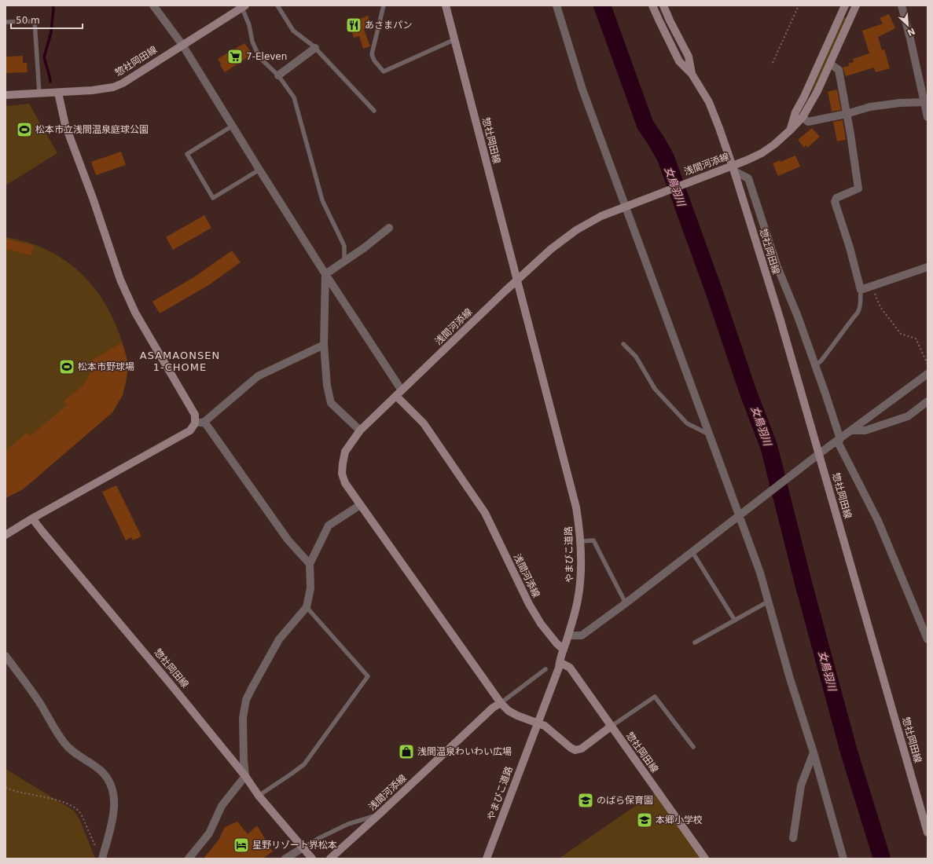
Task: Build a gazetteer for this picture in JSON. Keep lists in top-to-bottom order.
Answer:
{
  "streets": {
    "main road": ["惣社岡田線", "浅間河添線", "やまびこ道路"]
  },
  "crossings": [
    ["惣社岡田線", "浅間河添線"],
    ["惣社岡田線", "やまびこ道路"],
    ["浅間河添線", "やまびこ道路"]
  ],
  "districts": ["ASAMAONSEN 1-CHOME"],
  "water": ["女鳥羽川"],
  "places": {
    "restaurant": ["あさまパン"],
    "supermarket": ["7-Eleven"],
    "sports": ["松本市立浅間温泉庭球公園", "松本市野球場"],
    "shop": ["浅間温泉わいわい広場"],
    "school or university": ["のばら保育園", "本郷小学校"],
    "hotel": ["星野リゾート界松本"]
  },
  "scale_bar": "50 m",
  "north": "bottom right"
}
